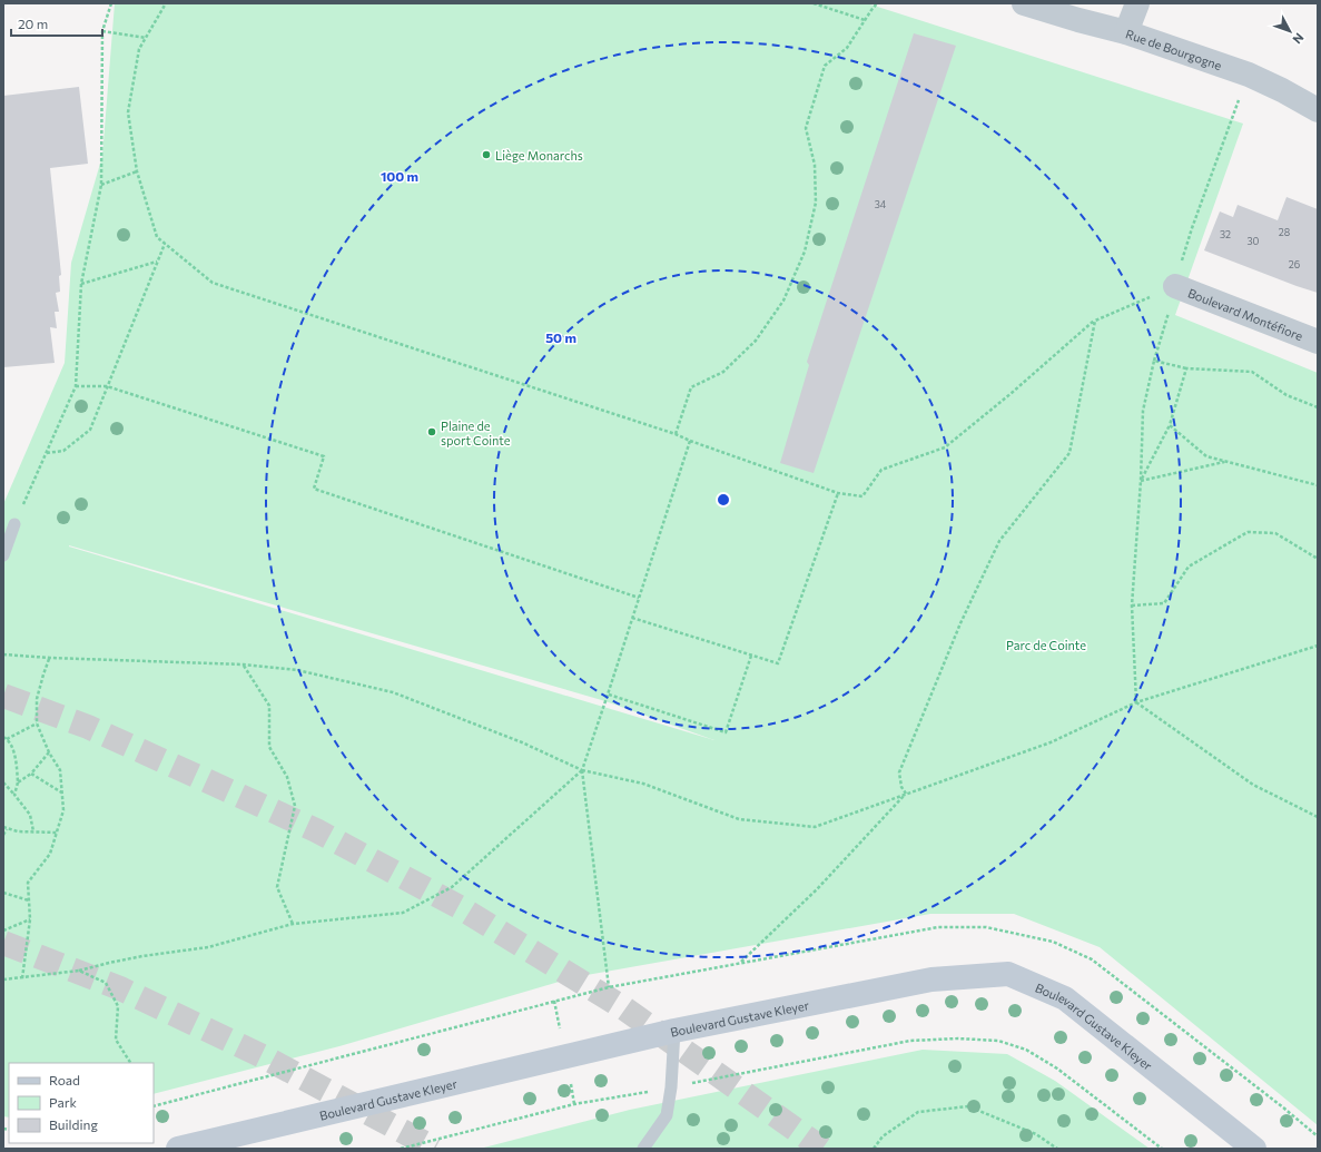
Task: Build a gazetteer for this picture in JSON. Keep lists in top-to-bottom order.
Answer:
{
  "streets": {
    "street": ["Rue de Bourgogne", "Boulevard Montéfiore", "Boulevard Gustave Kleyer"]
  },
  "parks": ["Parc de Cointe"],
  "places": ["Liège Monarchs", "Plaine de sport Cointe"],
  "house_numbers": [
    "34",
    "28",
    "32",
    "30",
    "26"
  ],
  "legend": ["Road", "Park", "Building"],
  "scale_bar": "20 m",
  "north": "bottom right",
  "rings": ["100 m", "50 m"]
}
